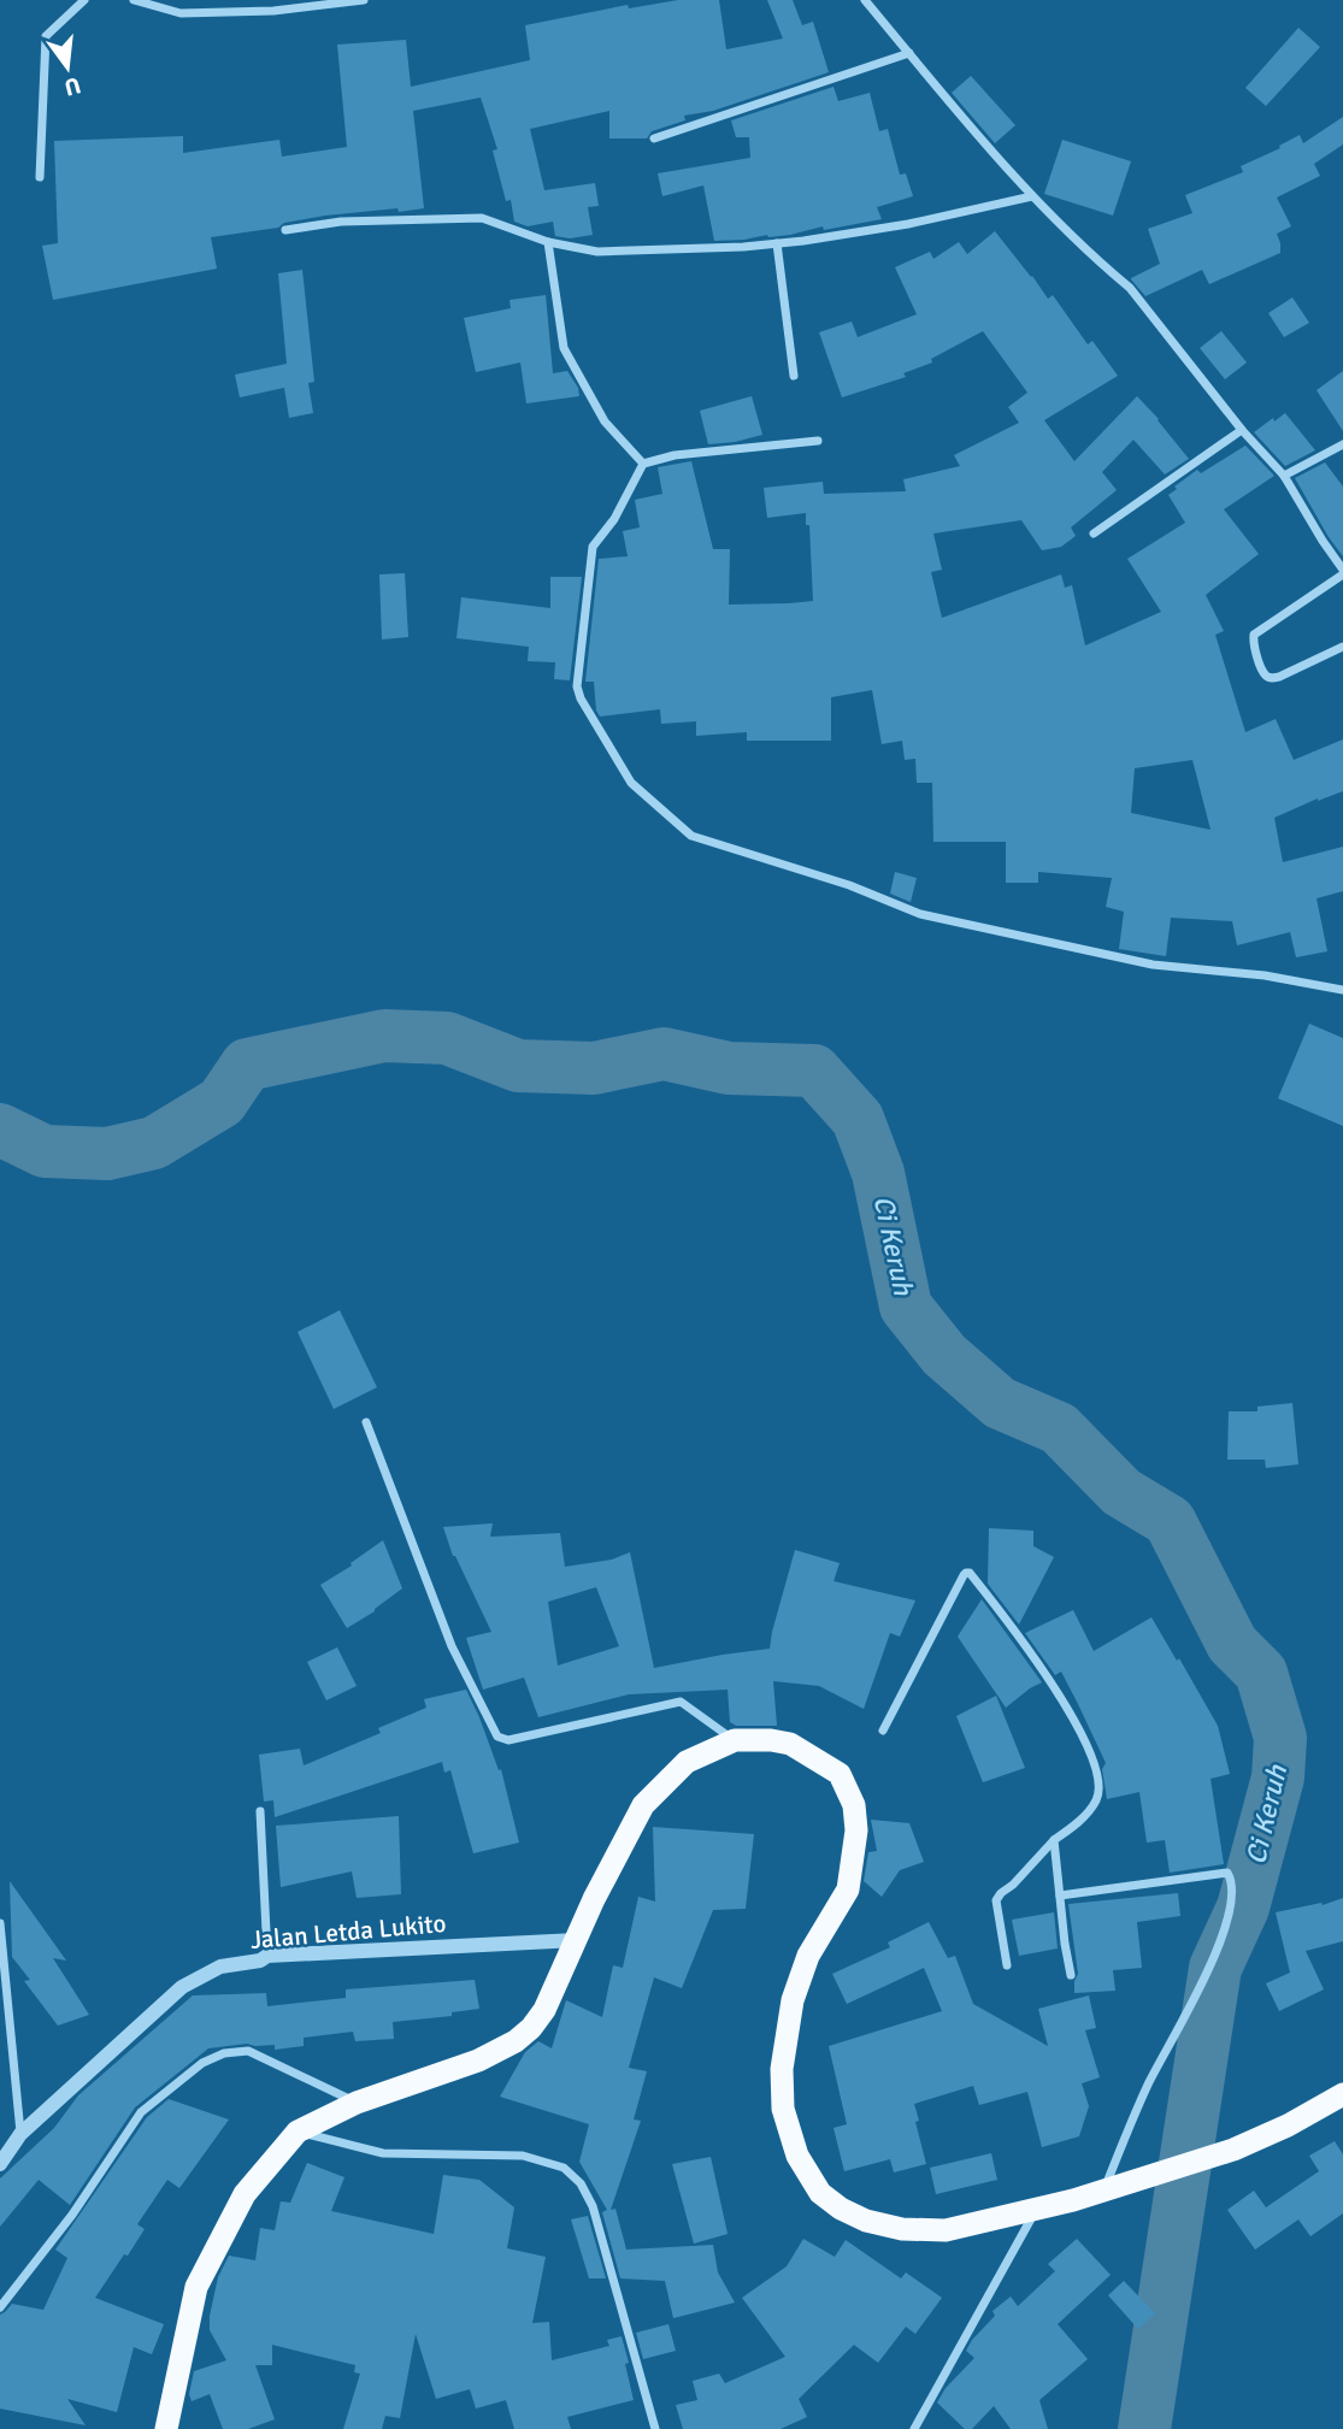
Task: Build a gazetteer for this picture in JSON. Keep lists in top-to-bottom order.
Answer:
{
  "streets": {
    "street": ["Jalan Letda Lukito"]
  },
  "water": ["Ci Keruh"],
  "north": "bottom"
}
